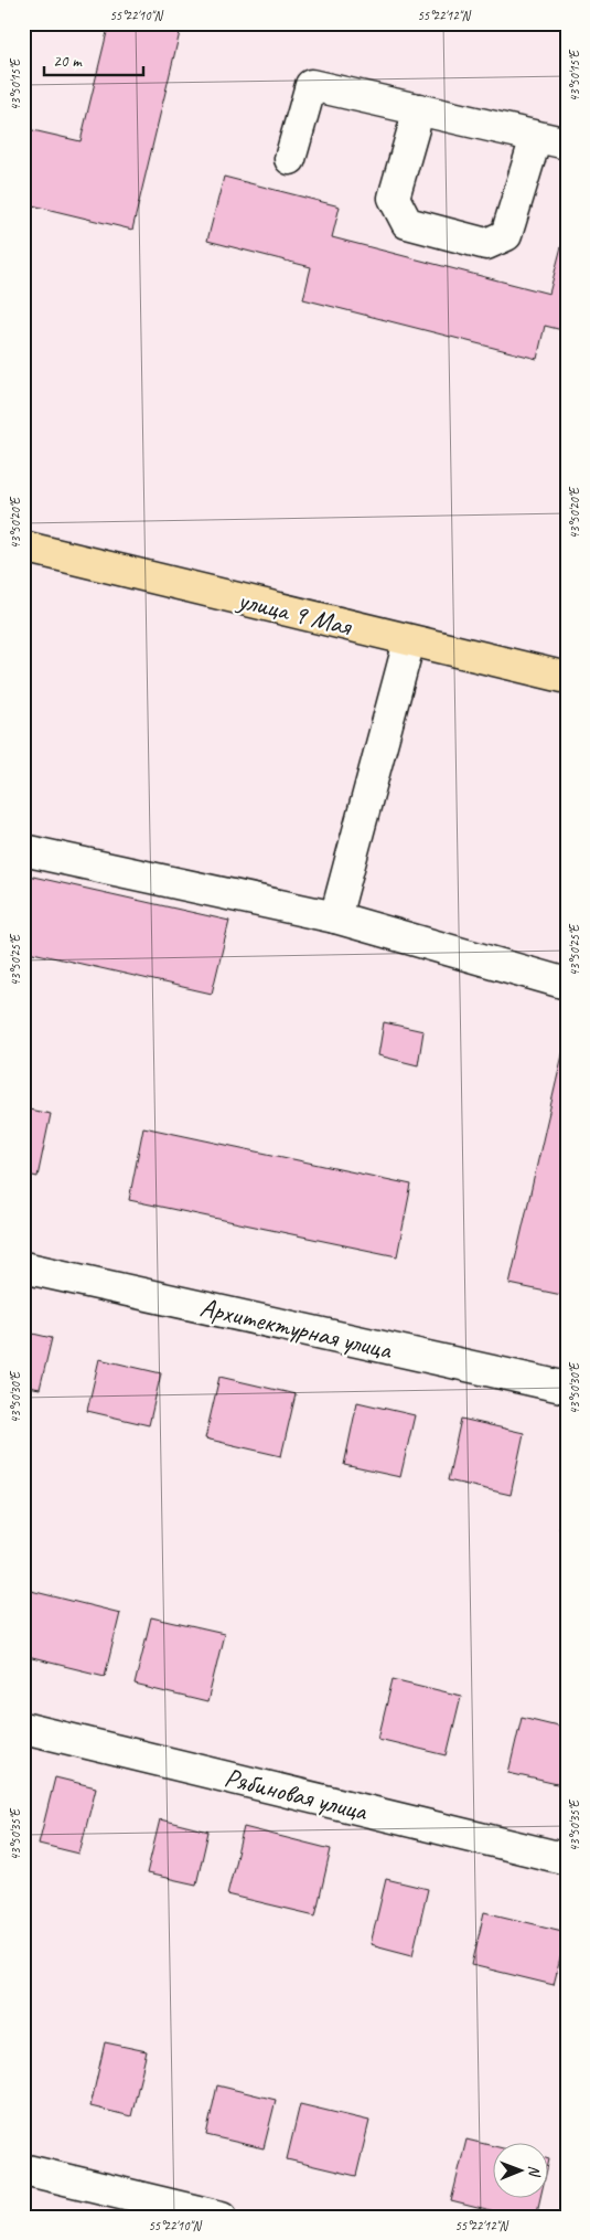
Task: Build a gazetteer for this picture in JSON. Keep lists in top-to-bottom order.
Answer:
{
  "streets": {
    "main road": ["улица 9 Мая"],
    "street": ["Архитектурная улица", "Рябиновая улица"]
  },
  "scale_bar": "20 m",
  "north": "right",
  "coordinates": [
    "55°22'10\"N",
    "55°22'12\"N",
    "43°50'15\"E",
    "43°50'20\"E",
    "43°50'25\"E",
    "43°50'30\"E",
    "43°50'35\"E"
  ]
}
